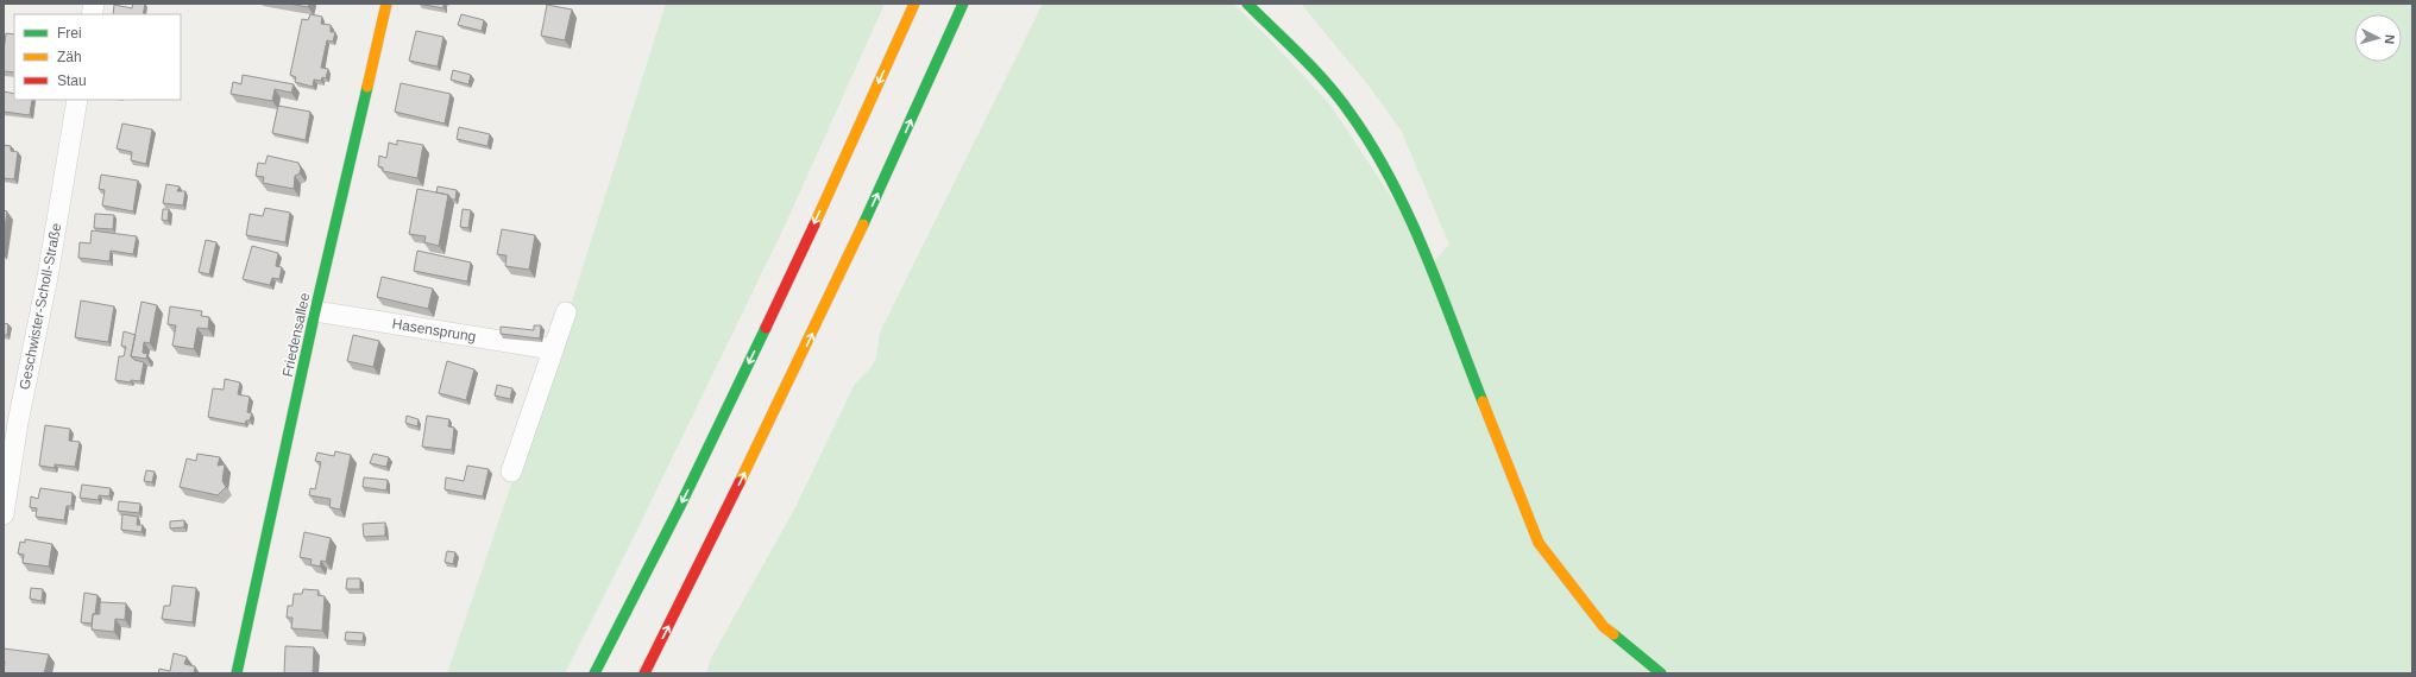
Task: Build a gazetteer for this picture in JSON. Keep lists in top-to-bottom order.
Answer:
{
  "streets": {
    "main road": ["Friedensallee"],
    "street": ["Geschwister-Scholl-Straße", "Hasensprung"]
  },
  "crossings": [
    ["Hasensprung", "Friedensallee"]
  ],
  "legend": ["Frei", "Zäh", "Stau"],
  "north": "right"
}
